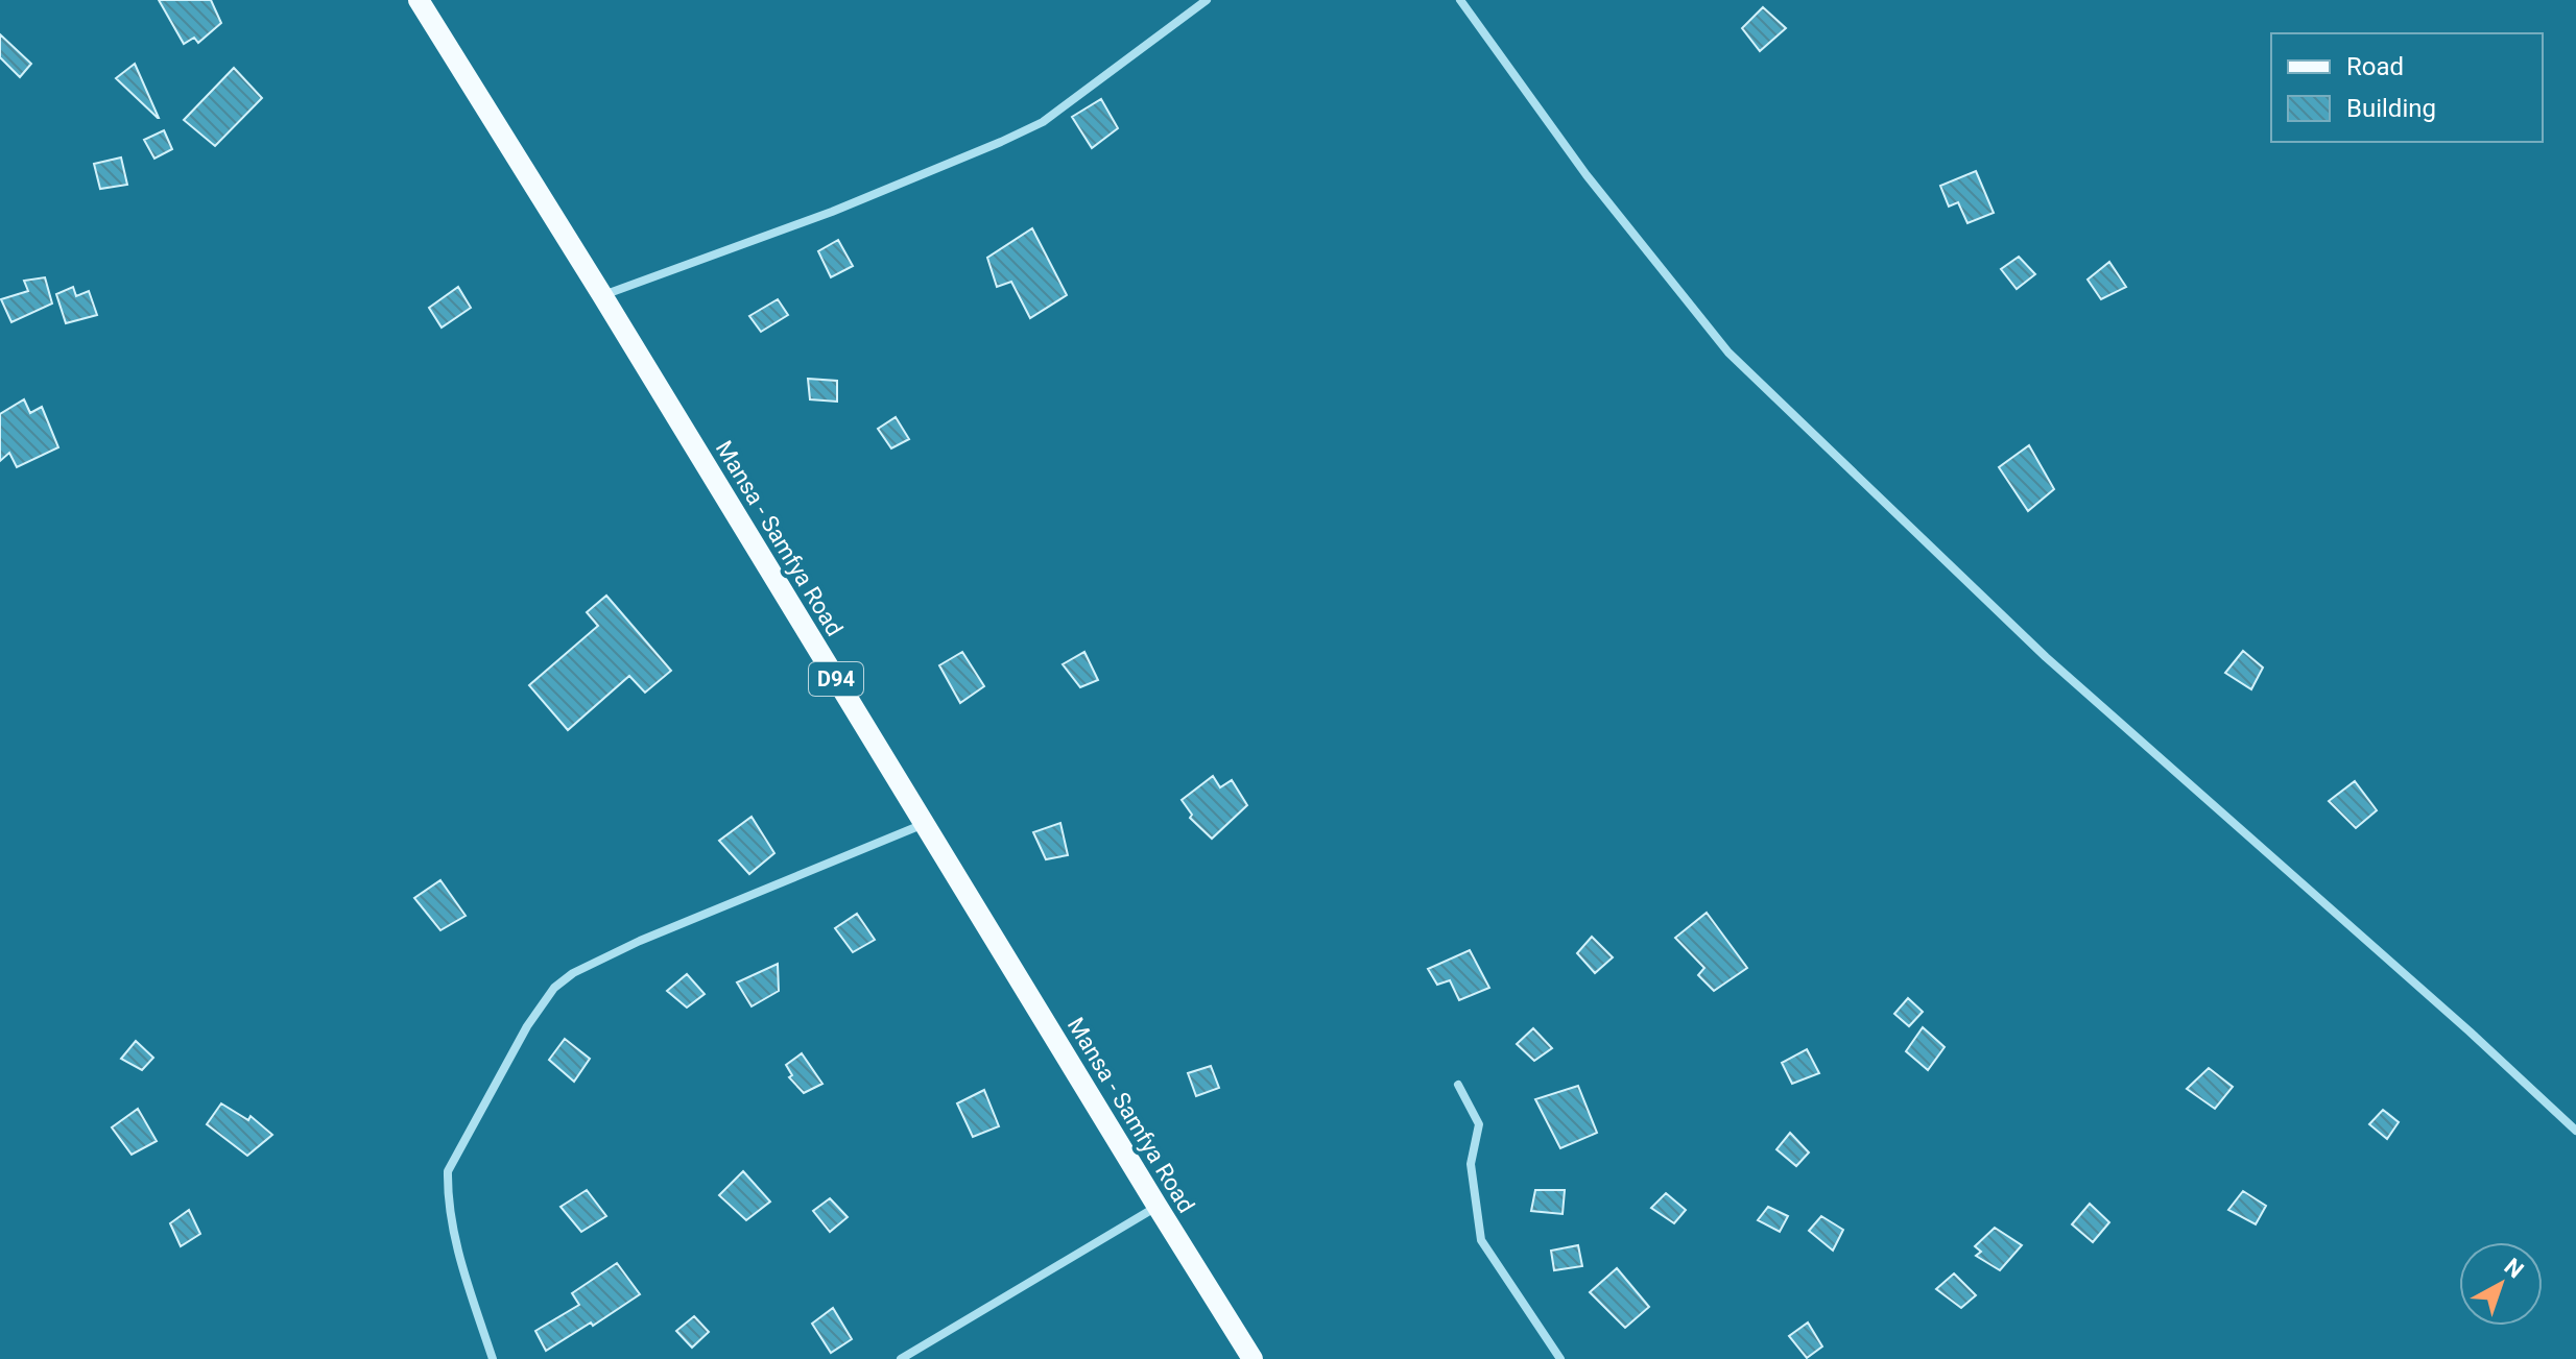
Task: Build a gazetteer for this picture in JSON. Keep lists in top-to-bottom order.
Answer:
{
  "streets": {
    "main road": ["Mansa - Samfya Road", "D94"]
  },
  "legend": ["Road", "Building"],
  "north": "top right"
}
